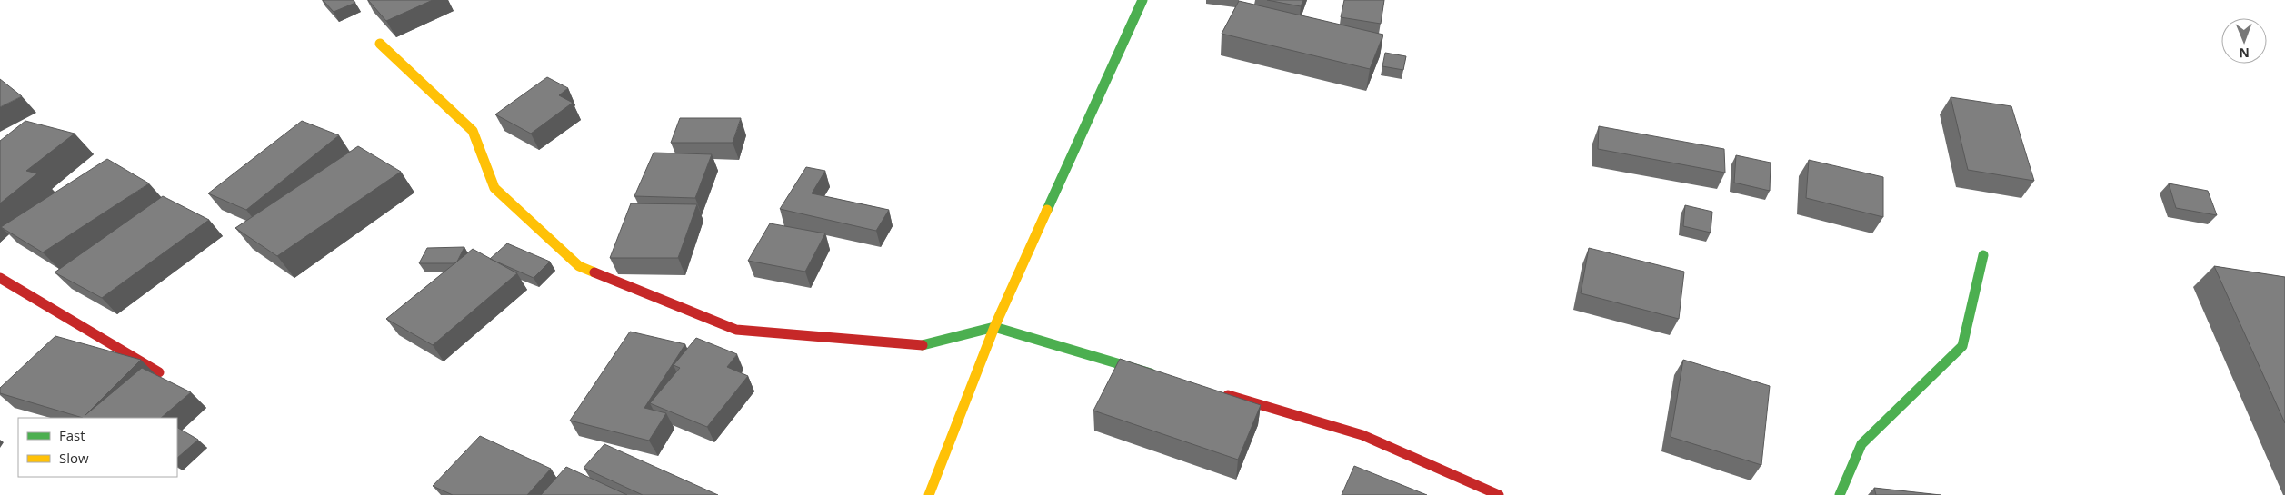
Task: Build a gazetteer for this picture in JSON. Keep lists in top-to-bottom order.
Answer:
{
  "legend": ["Fast", "Slow"],
  "north": "bottom"
}
